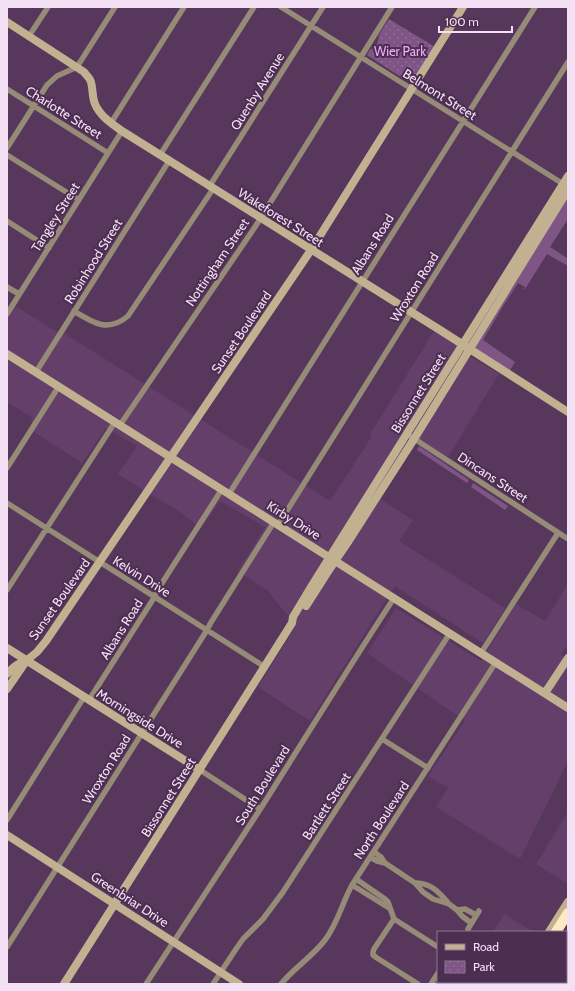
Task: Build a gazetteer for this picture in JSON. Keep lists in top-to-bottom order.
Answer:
{
  "streets": {
    "main road": [
      "Wakeforest Street",
      "Sunset Boulevard",
      "Bissonnet Street",
      "Kirby Drive",
      "Morningside Drive",
      "Greenbriar Drive"
    ],
    "street": [
      "Quenby Avenue",
      "Belmont Street",
      "Charlotte Street",
      "Tangley Street",
      "Albans Road",
      "Robinhood Street",
      "Nottingham Street",
      "Wroxton Road",
      "Dincans Street",
      "Kelvin Drive",
      "South Boulevard",
      "Bartlett Street",
      "North Boulevard"
    ]
  },
  "crossings": [
    ["Quenby Avenue", "Belmont Street"],
    ["Quenby Avenue", "Wakeforest Street"],
    ["Quenby Avenue", "Robinhood Street"],
    ["Belmont Street", "Albans Road"],
    ["Belmont Street", "Nottingham Street"],
    ["Belmont Street", "Wroxton Road"],
    ["Belmont Street", "Sunset Boulevard"],
    ["Belmont Street", "Bissonnet Street"],
    ["Charlotte Street", "Tangley Street"],
    ["Tangley Street", "Wakeforest Street"],
    ["Wakeforest Street", "Albans Road"],
    ["Wakeforest Street", "Robinhood Street"],
    ["Wakeforest Street", "Nottingham Street"],
    ["Wakeforest Street", "Wroxton Road"],
    ["Wakeforest Street", "Sunset Boulevard"],
    ["Wakeforest Street", "Bissonnet Street"],
    ["Albans Road", "Kirby Drive"],
    ["Albans Road", "Kelvin Drive"],
    ["Albans Road", "Morningside Drive"],
    ["Robinhood Street", "Kirby Drive"],
    ["Nottingham Street", "Kirby Drive"],
    ["Nottingham Street", "Kelvin Drive"],
    ["Wroxton Road", "Kirby Drive"],
    ["Wroxton Road", "Kelvin Drive"],
    ["Wroxton Road", "Morningside Drive"],
    ["Wroxton Road", "Greenbriar Drive"],
    ["Sunset Boulevard", "Kirby Drive"],
    ["Sunset Boulevard", "Kelvin Drive"],
    ["Sunset Boulevard", "Morningside Drive"],
    ["Bissonnet Street", "Dincans Street"],
    ["Bissonnet Street", "Kirby Drive"],
    ["Bissonnet Street", "Kelvin Drive"],
    ["Bissonnet Street", "Morningside Drive"],
    ["Bissonnet Street", "Greenbriar Drive"],
    ["Kirby Drive", "South Boulevard"],
    ["Kirby Drive", "Bartlett Street"],
    ["Kirby Drive", "North Boulevard"],
    ["Morningside Drive", "South Boulevard"],
    ["South Boulevard", "Greenbriar Drive"],
    ["Bartlett Street", "Greenbriar Drive"]
  ],
  "parks": ["Wier Park"],
  "legend": ["Road", "Park"],
  "scale_bar": "100 m"
}
